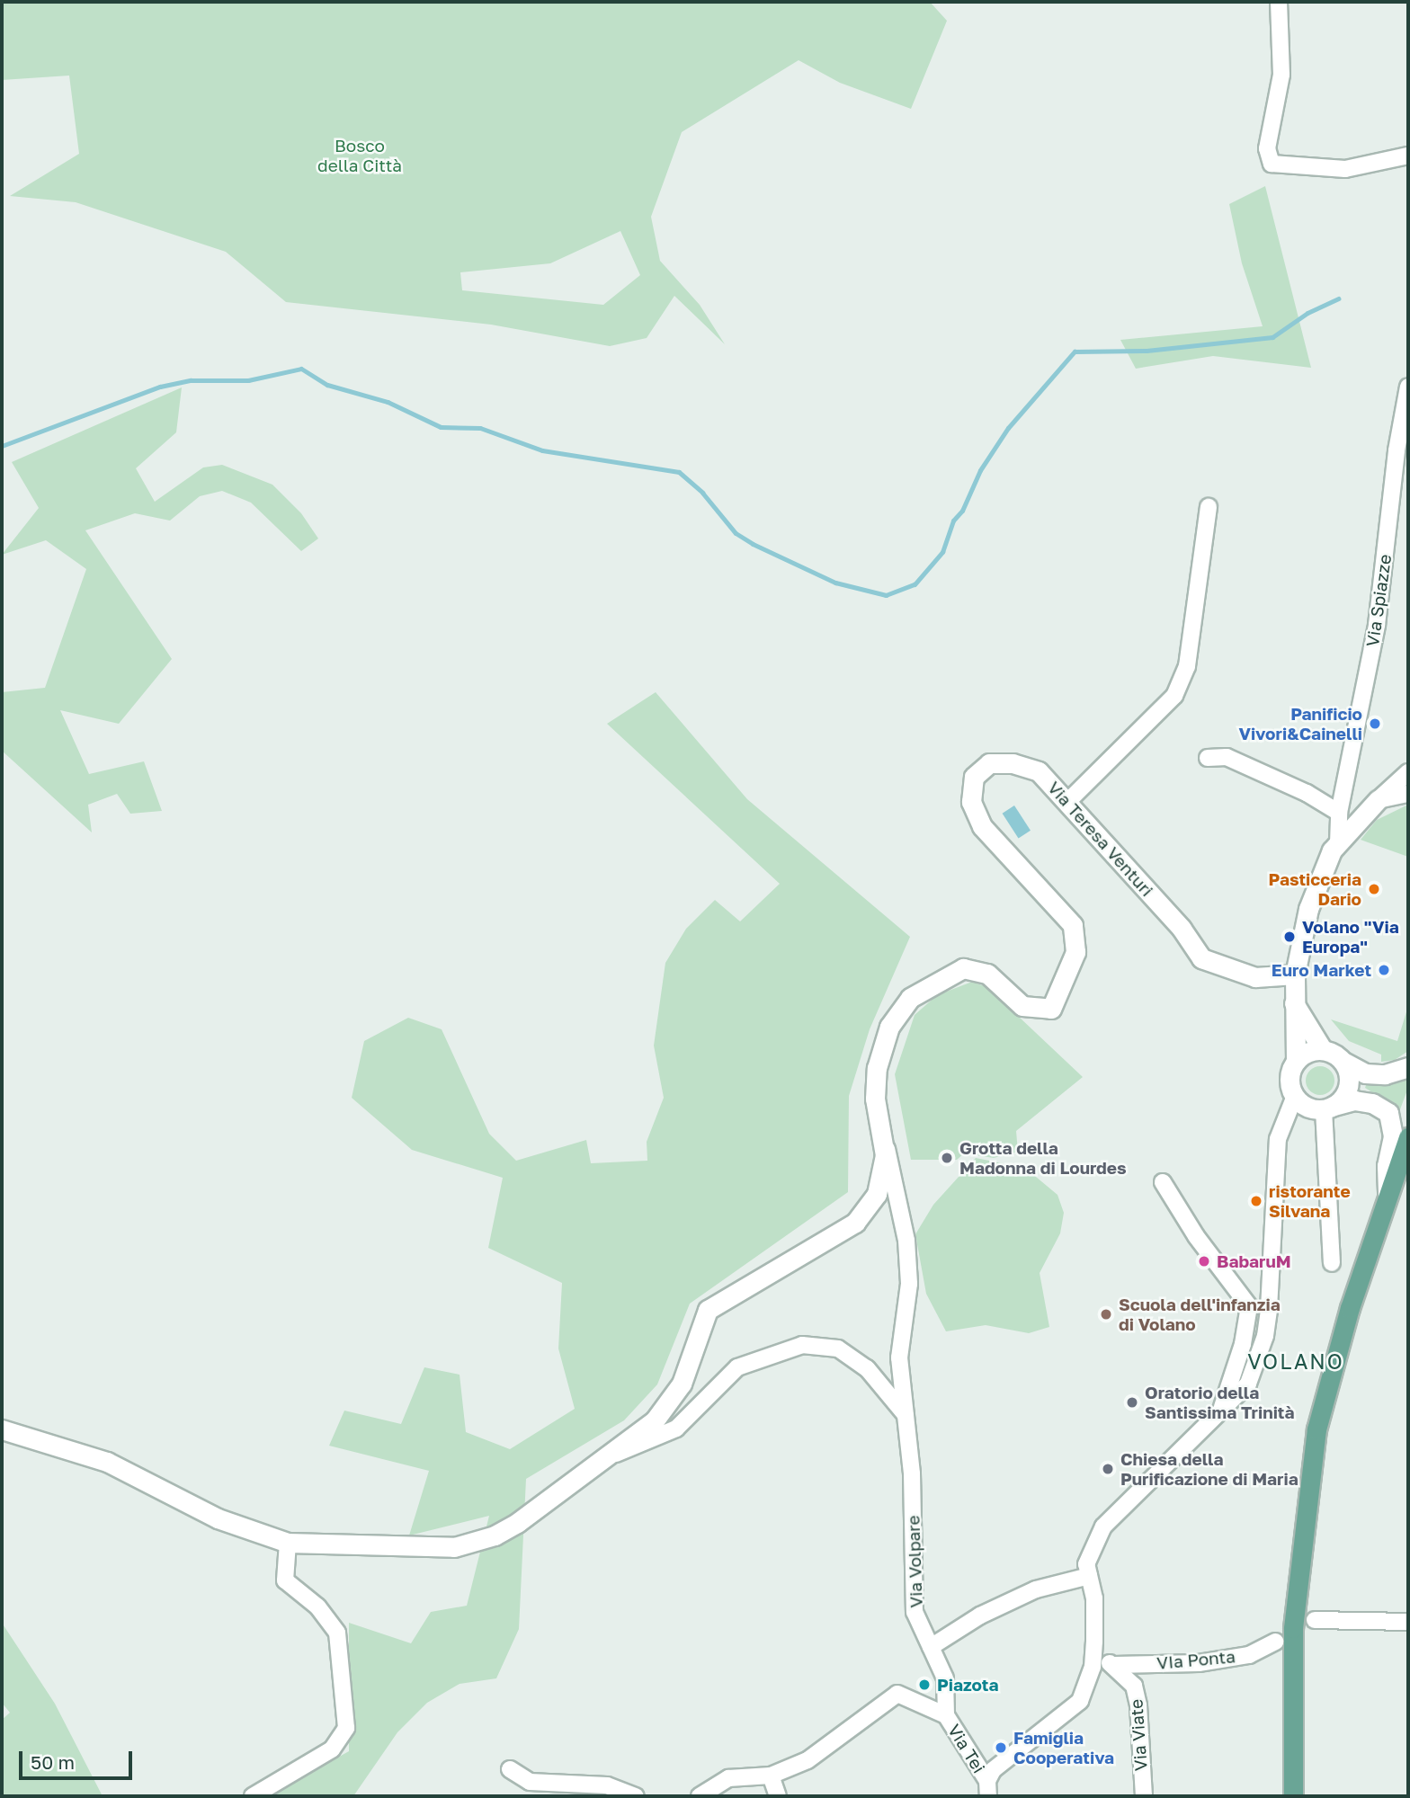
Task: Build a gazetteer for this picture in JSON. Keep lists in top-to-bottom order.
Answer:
{
  "streets": {
    "street": [
      "Via Spiazze",
      "Via Teresa Venturi",
      "Via Volpare",
      "VIa Ponta",
      "Via Viate",
      "Via Tei"
    ]
  },
  "crossings": [
    ["Via Teresa Venturi", "Via Volpare"],
    ["Via Volpare", "Via Tei"],
    ["VIa Ponta", "Via Viate"]
  ],
  "districts": ["VOLANO"],
  "parks": ["Bosco della Città"],
  "places": [
    "Panificio Vivori&Cainelli",
    "Pasticceria Dario",
    "Volano \"Via Europa\"",
    "Euro Market",
    "Grotta della Madonna di Lourdes",
    "ristorante Silvana",
    "BabaruM",
    "Scuola dell'infanzia di Volano",
    "Oratorio della Santissima Trinità",
    "Chiesa della Purificazione di Maria",
    "Piazota",
    "Famiglia Cooperativa"
  ],
  "scale_bar": "50 m"
}
